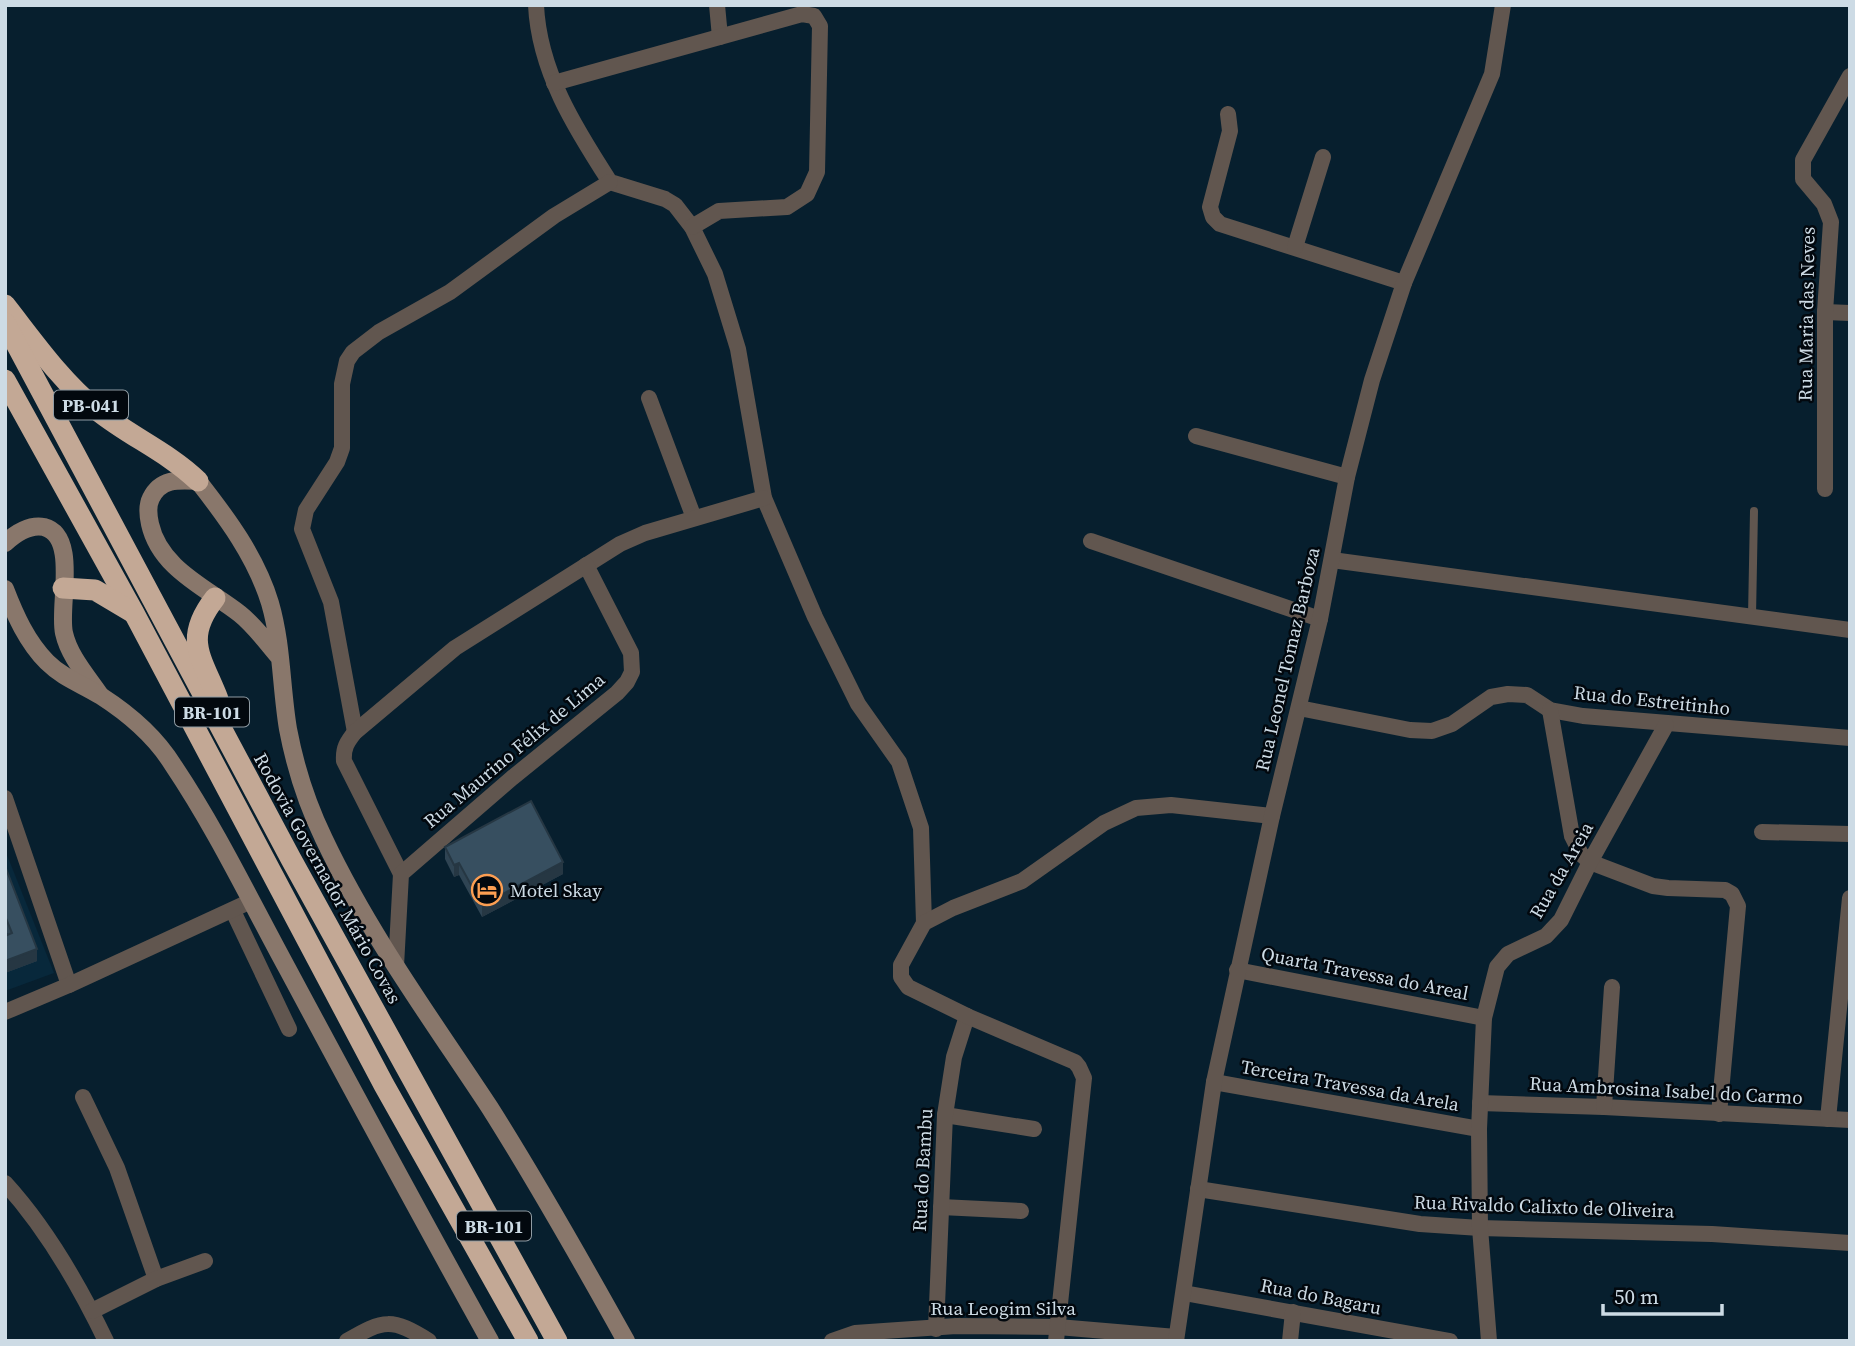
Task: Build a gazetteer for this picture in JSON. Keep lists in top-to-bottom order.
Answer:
{
  "streets": {
    "highway": ["PB-041", "BR-101", "Rodovia Governador Mário Covas"],
    "street": [
      "Rua Maria das Neves",
      "Rua Leonel Tomaz Barboza",
      "Rua do Estreitinho",
      "Rua Maurino Félix de Lima",
      "Rua da Areia",
      "Quarta Travessa do Areal",
      "Terceira Travessa da Arela",
      "Rua Ambrosina Isabel do Carmo",
      "Rua do Bambu",
      "Rua Rivaldo Calixto de Oliveira",
      "Rua do Bagaru",
      "Rua Leogim Silva"
    ]
  },
  "crossings": [
    ["Rua Leonel Tomaz Barboza", "Rua do Estreitinho"],
    ["Rua Leonel Tomaz Barboza", "Quarta Travessa do Areal"],
    ["Rua Leonel Tomaz Barboza", "Terceira Travessa da Arela"],
    ["Rua Leonel Tomaz Barboza", "Rua Rivaldo Calixto de Oliveira"],
    ["Rua Leonel Tomaz Barboza", "Rua do Bagaru"],
    ["Rua Leonel Tomaz Barboza", "Rua Leogim Silva"],
    ["Rua do Estreitinho", "Rua da Areia"],
    ["Rua da Areia", "Quarta Travessa do Areal"],
    ["Rua da Areia", "Terceira Travessa da Arela"],
    ["Rua da Areia", "Rua Ambrosina Isabel do Carmo"],
    ["Rua da Areia", "Rua Rivaldo Calixto de Oliveira"],
    ["Rua do Bambu", "Rua Leogim Silva"]
  ],
  "places": {
    "hotel": ["Motel Skay"]
  },
  "scale_bar": "50 m"
}
